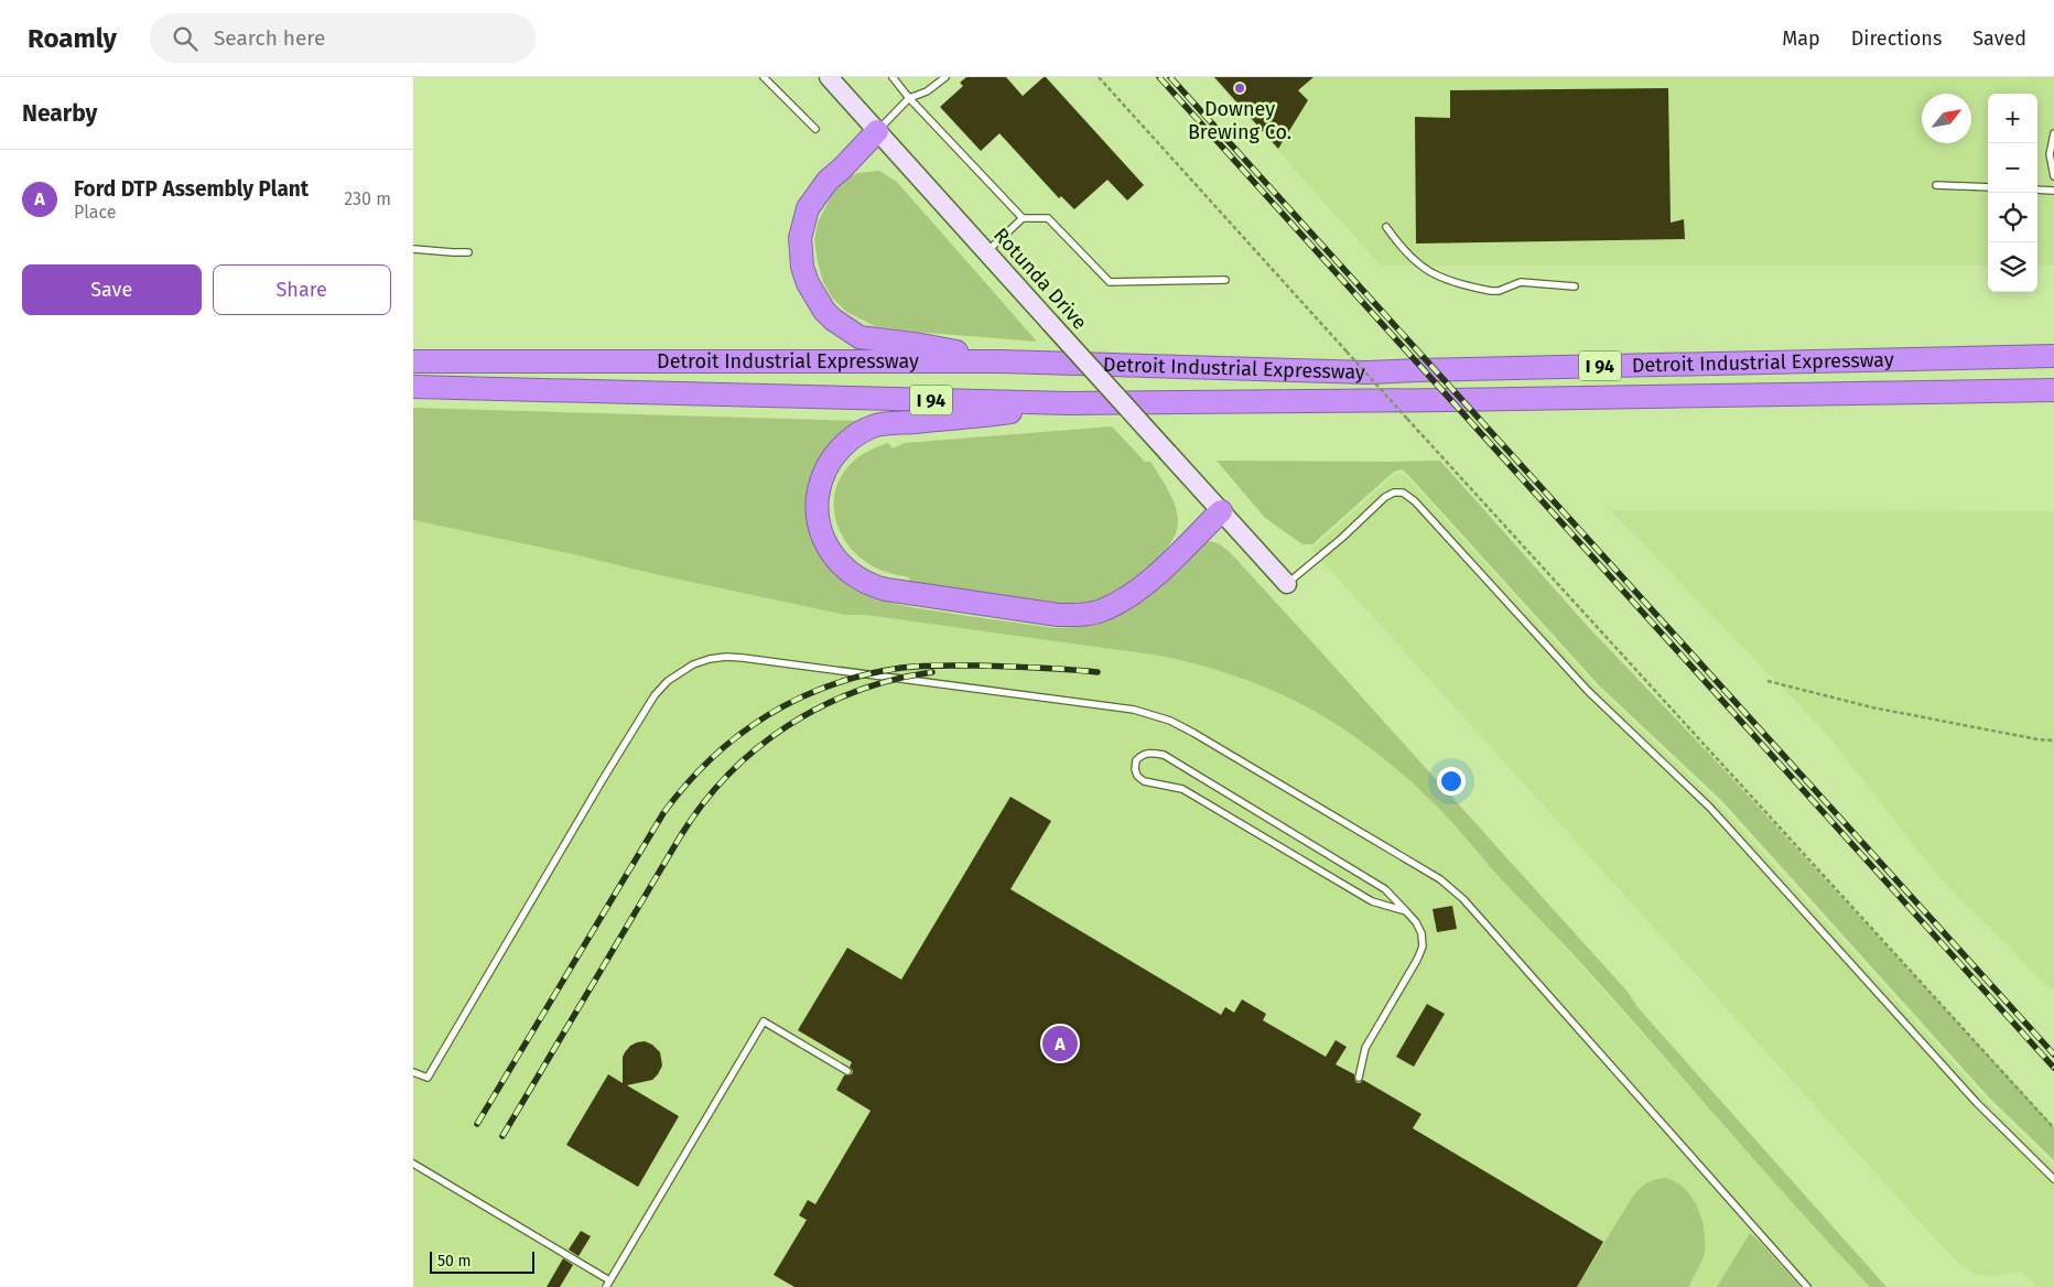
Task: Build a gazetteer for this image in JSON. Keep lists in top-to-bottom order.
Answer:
{
  "streets": {
    "highway": ["Detroit Industrial Expressway", "I 94"],
    "main road": ["Rotunda Drive"]
  },
  "places": ["Downey Brewing Co."],
  "scale_bar": "50 m",
  "north": "top right",
  "page": {
    "header": "Roamly",
    "search": "Search here",
    "nav": ["Map", "Directions", "Saved"],
    "heading": "Nearby",
    "map_buttons": ["+", "−"],
    "list": [
      {
        "mark": "A",
        "name": "Ford DTP Assembly Plant",
        "note": "Place",
        "value": "230 m"
      }
    ],
    "buttons": ["Save", "Share"],
    "pins": "A",
    "scale": "50 m"
  }
}
